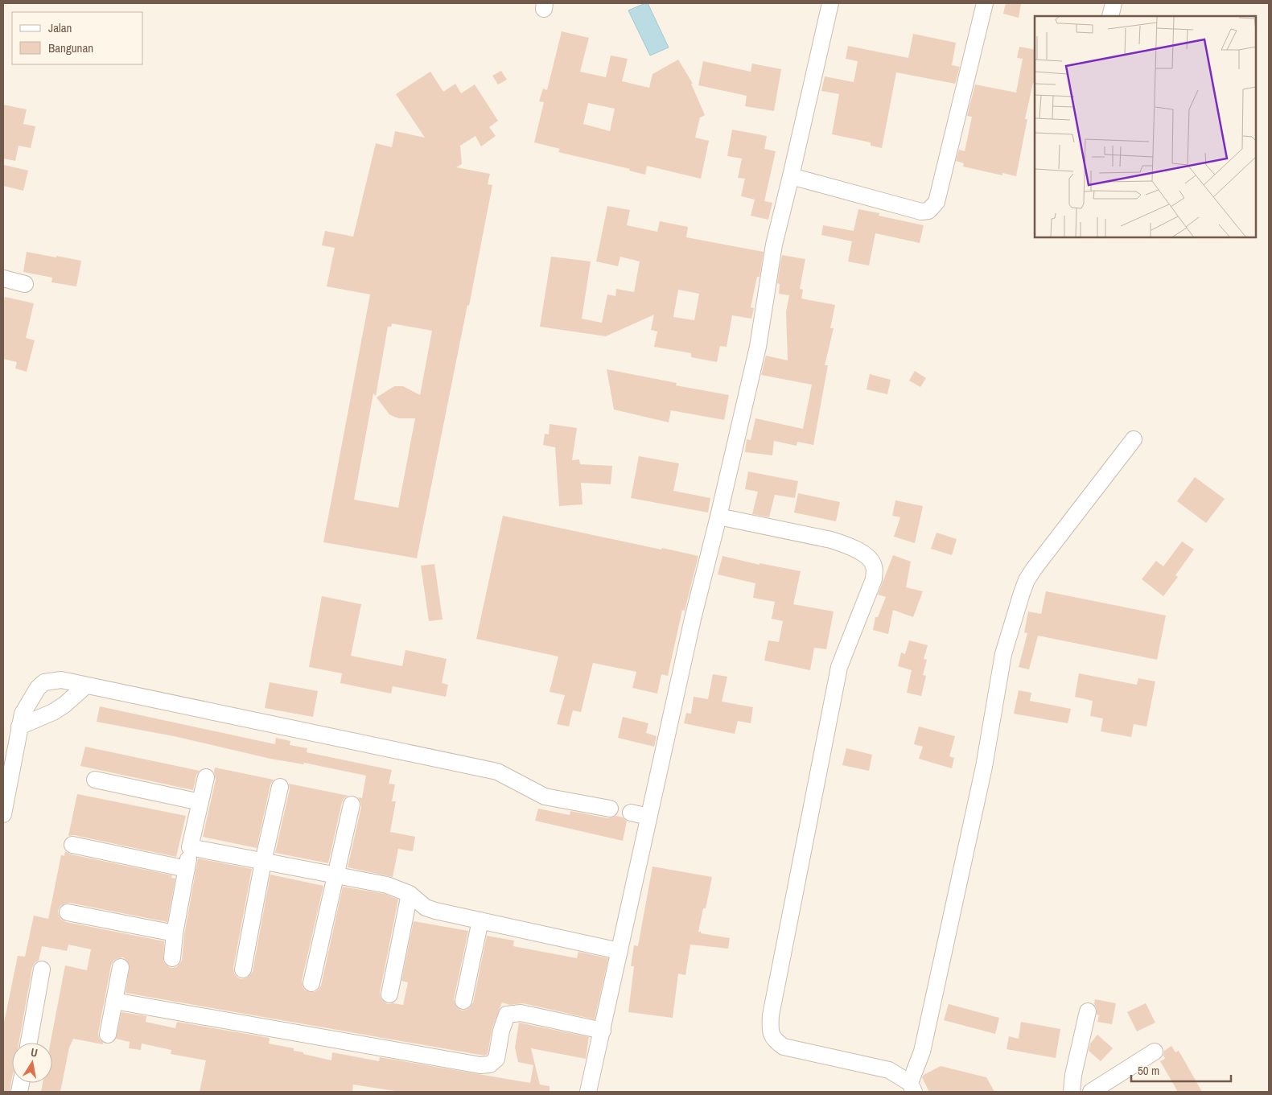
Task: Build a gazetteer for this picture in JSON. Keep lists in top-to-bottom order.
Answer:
{
  "legend": ["Jalan", "Bangunan"],
  "scale_bar": "50 m",
  "north": "top"
}
